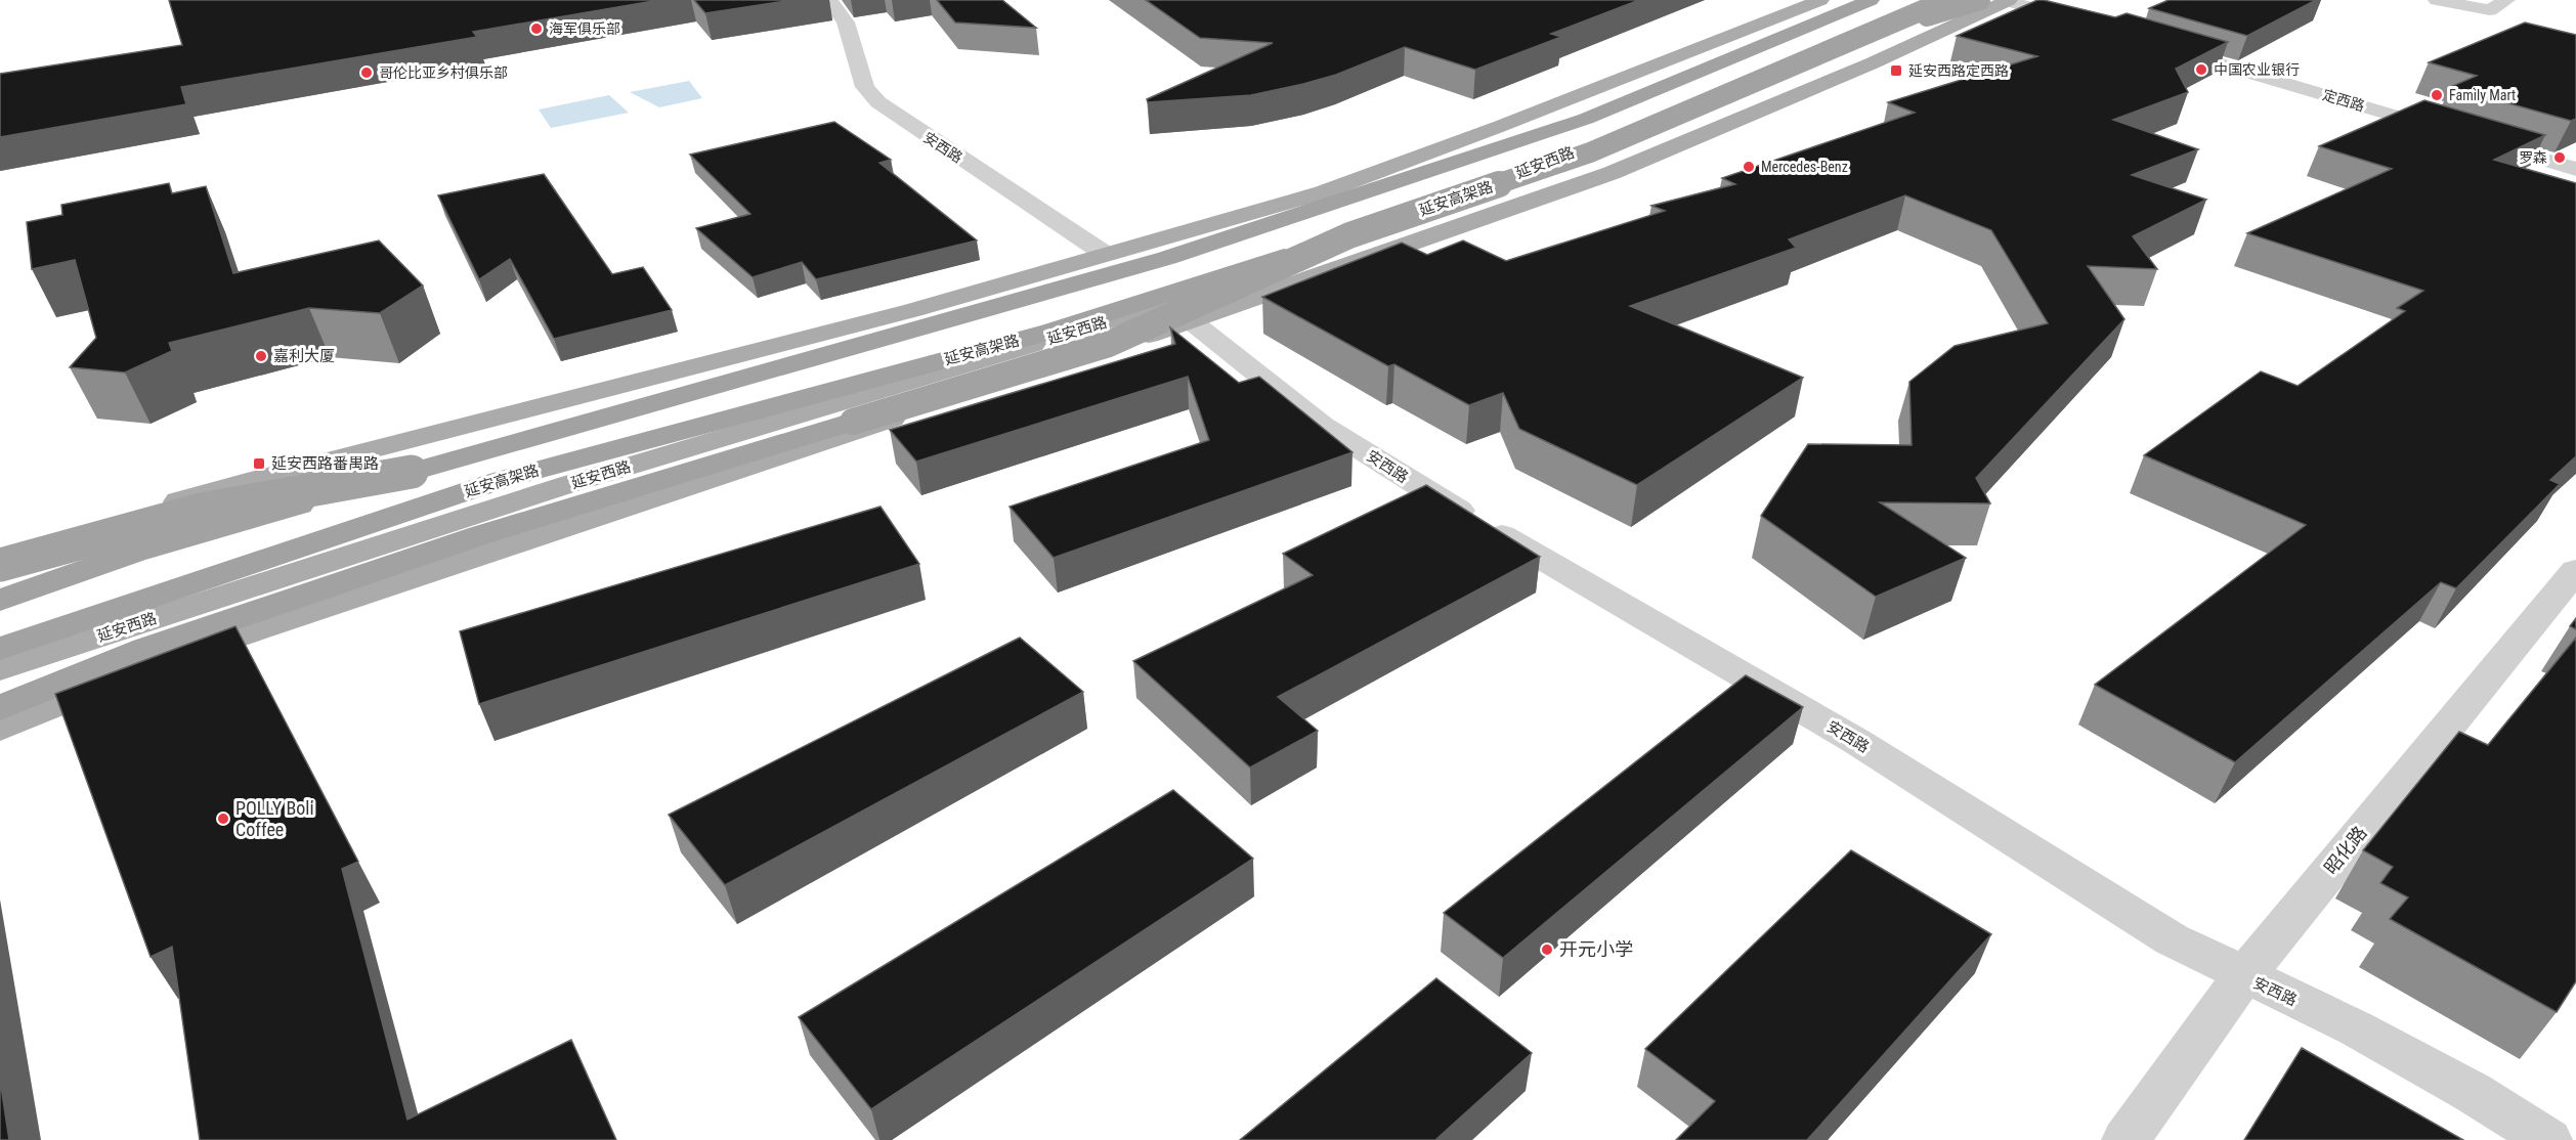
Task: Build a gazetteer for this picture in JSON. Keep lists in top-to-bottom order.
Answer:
{
  "streets": {
    "highway": ["延安高架路"],
    "main road": ["延安西路"],
    "street": ["定西路", "安西路", "昭化路"]
  },
  "crossings": [
    ["安西路", "延安西路"],
    ["安西路", "昭化路"]
  ],
  "places": {
    "other": [
      "海军俱乐部",
      "中国农业银行",
      "哥伦比亚乡村俱乐部",
      "Family Mart",
      "罗森",
      "Mercedes-Benz",
      "嘉利大厦",
      "POLLY Boli Coffee",
      "开元小学"
    ],
    "transit": ["延安西路定西路", "延安西路番禺路"]
  }
}
